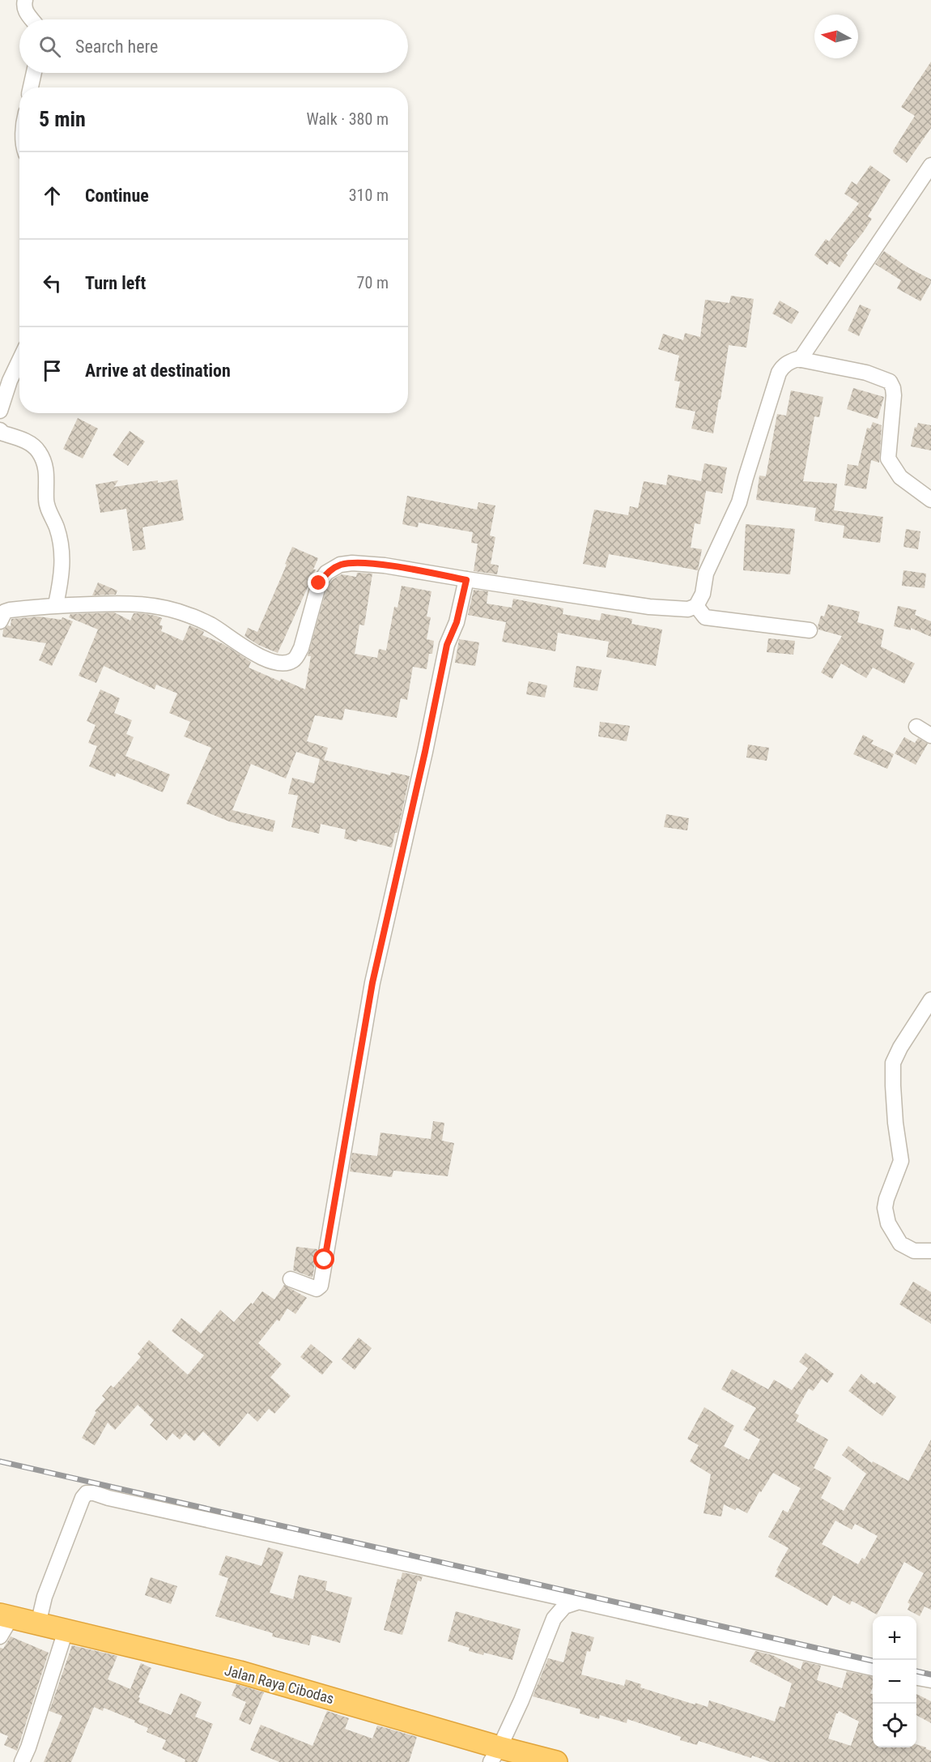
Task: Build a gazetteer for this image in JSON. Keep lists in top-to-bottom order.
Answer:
{
  "streets": {
    "highway": ["Jalan Raya Cibodas"]
  },
  "north": "left",
  "page": {
    "search": "Search here",
    "heading": ["5 min", "Walk · 380 m"],
    "list": [
      ["Continue", "310 m"],
      ["Turn left", "70 m"],
      "Arrive at destination"
    ],
    "map_buttons": ["+", "−"]
  }
}
